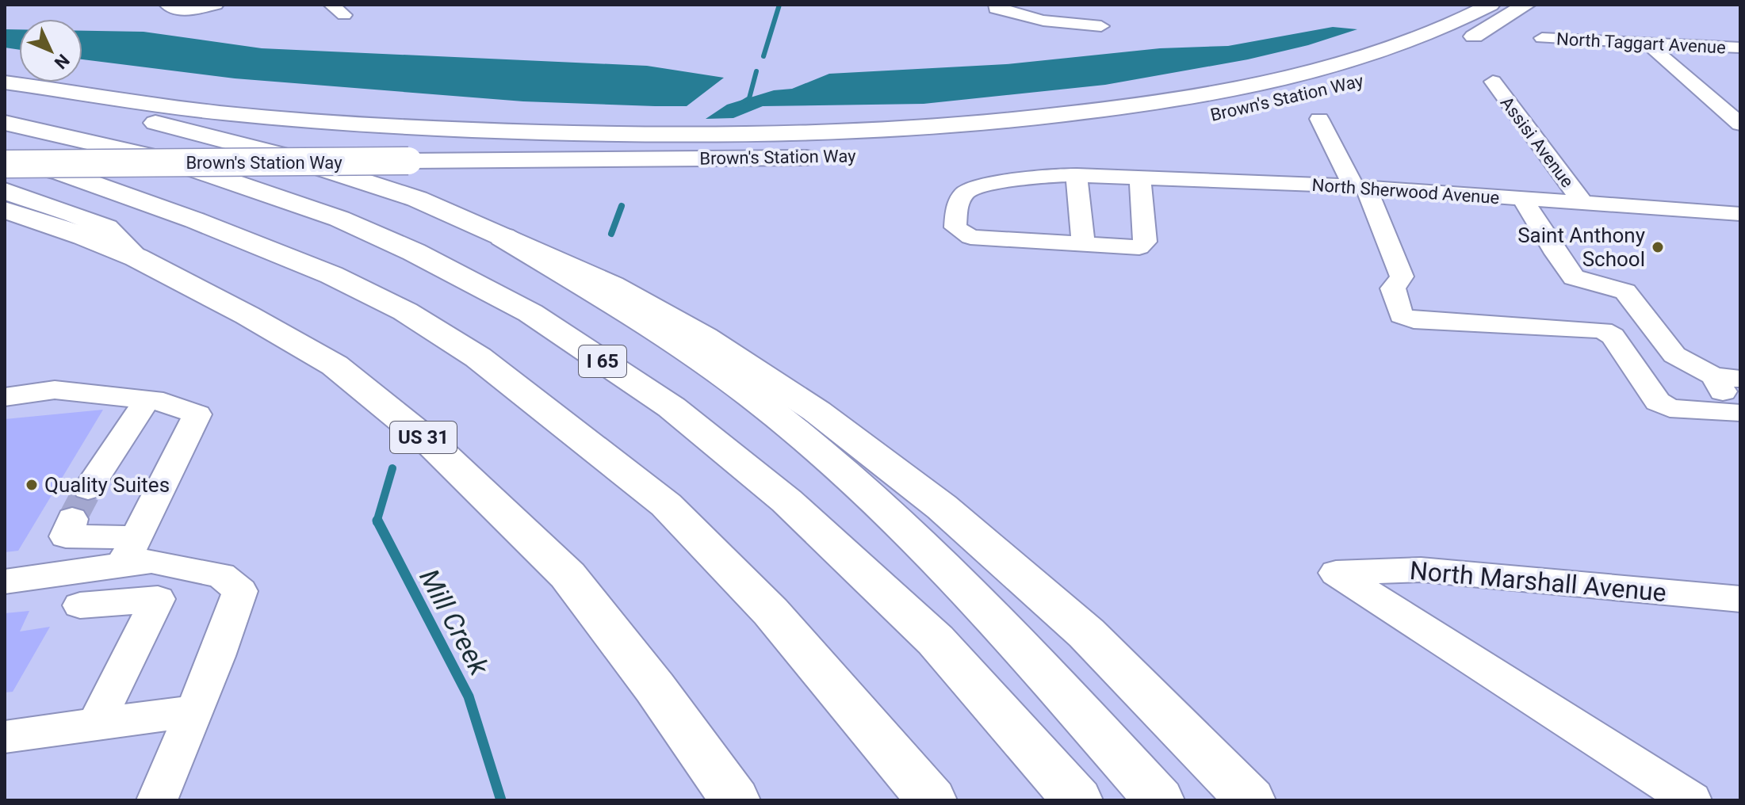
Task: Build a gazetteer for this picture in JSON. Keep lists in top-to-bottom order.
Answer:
{
  "streets": {
    "main road": ["Brown's Station Way", "I 65", "US 31"],
    "street": [
      "North Taggart Avenue",
      "Assisi Avenue",
      "North Sherwood Avenue",
      "North Marshall Avenue"
    ]
  },
  "crossings": [
    ["Assisi Avenue", "North Sherwood Avenue"]
  ],
  "water": ["Mill Creek"],
  "places": ["Saint Anthony School", "Quality Suites"],
  "north": "bottom right"
}
